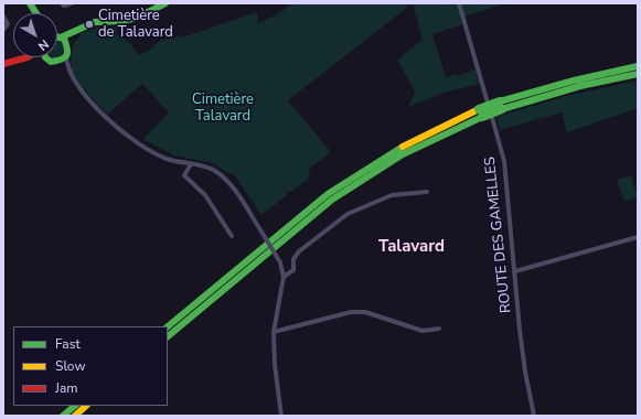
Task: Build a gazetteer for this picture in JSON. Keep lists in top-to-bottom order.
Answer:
{
  "streets": {
    "street": ["ROUTE DES GAMELLES"]
  },
  "districts": ["Talavard"],
  "parks": ["Cimetière Talavard"],
  "places": ["Cimetière de Talavard"],
  "legend": ["Fast", "Slow", "Jam"],
  "north": "bottom right"
}
